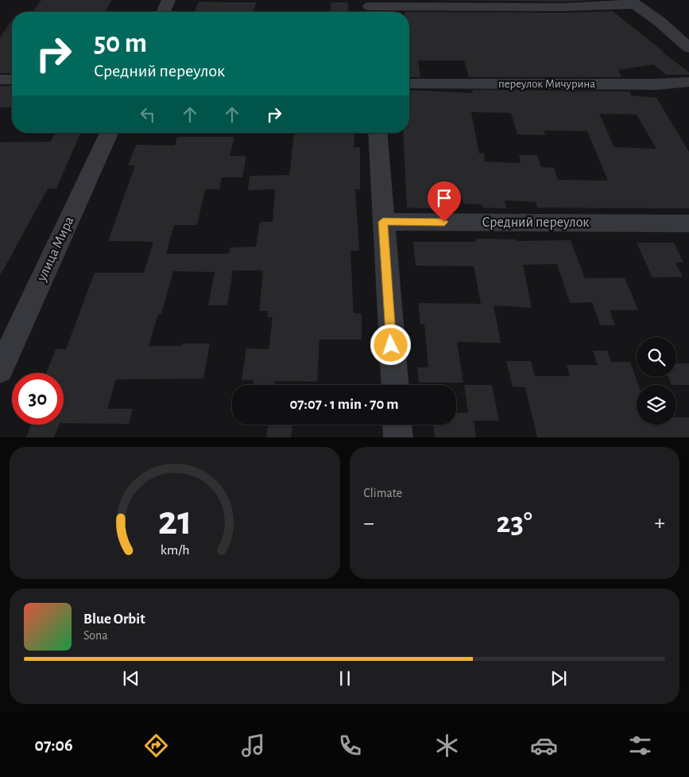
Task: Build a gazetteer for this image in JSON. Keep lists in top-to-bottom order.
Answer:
{
  "streets": {
    "street": ["переулок Мичурина", "Средний переулок", "улица Мира"]
  },
  "page": {
    "turn": ["50 m", "Средний переулок"],
    "limit": "30",
    "trip": "07:07 · 1 min · 70 m",
    "tile": "Climate",
    "heat": ["−", "23°", "+"],
    "song": ["Blue Orbit", "Sona"],
    "tabs": "07:06",
    "gauge": ["21", "km/h"]
  }
}
